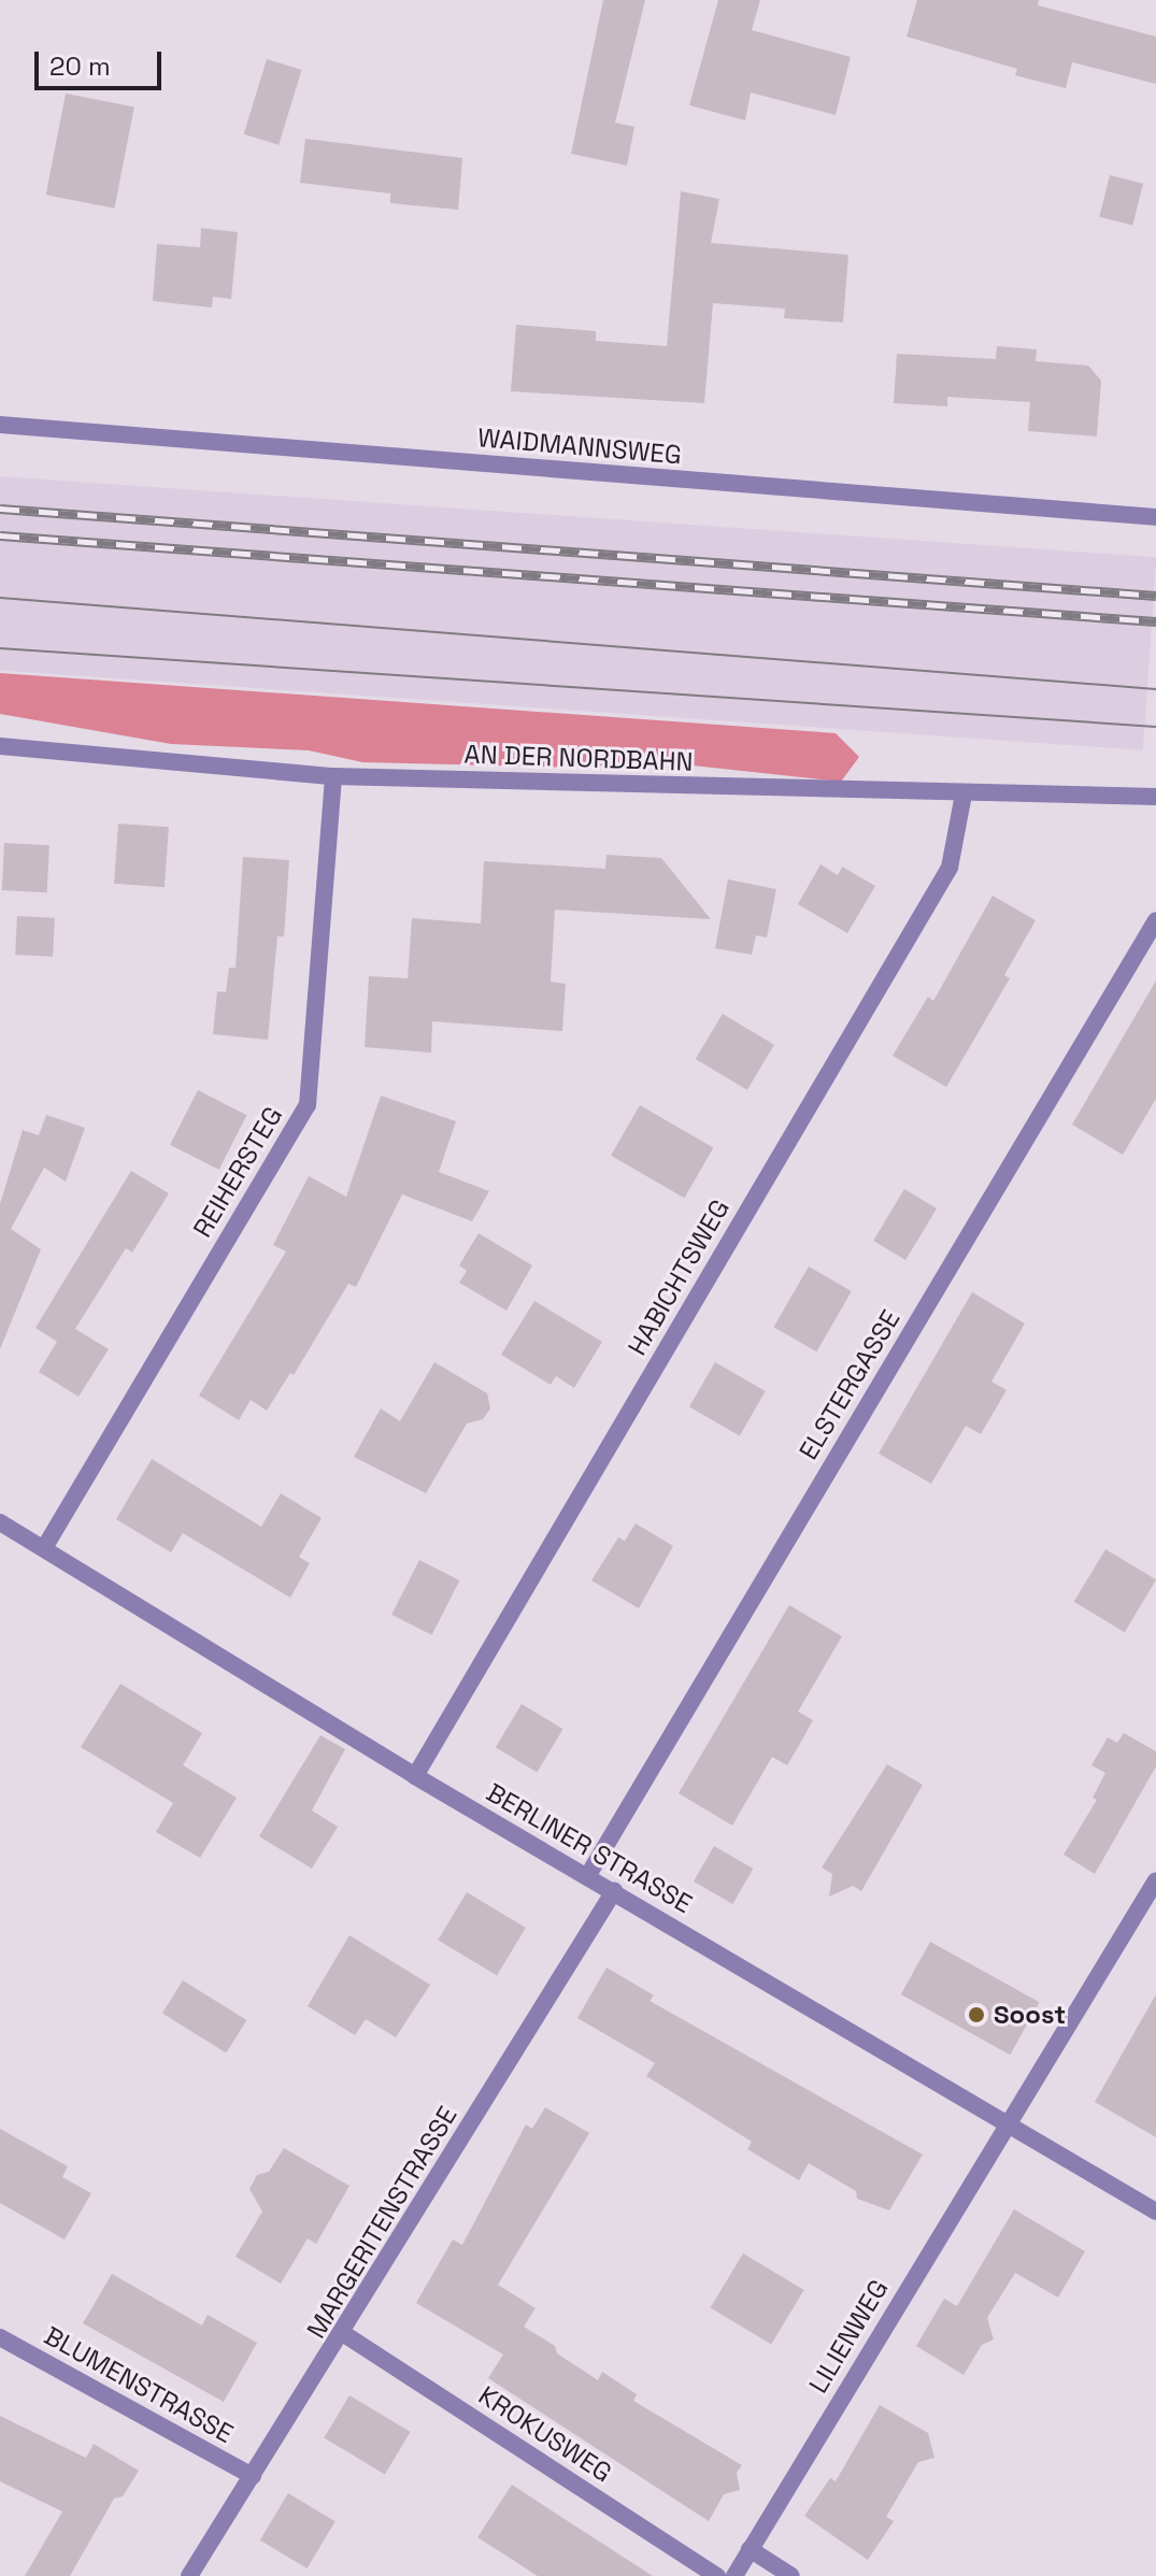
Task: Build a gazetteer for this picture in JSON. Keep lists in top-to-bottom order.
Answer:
{
  "streets": {
    "street": [
      "WAIDMANNSWEG",
      "AN DER NORDBAHN",
      "REIHERSTEG",
      "HABICHTSWEG",
      "ELSTERGASSE",
      "BERLINER STRASSE",
      "MARGERITENSTRASSE",
      "LILIENWEG",
      "BLUMENSTRASSE",
      "KROKUSWEG"
    ]
  },
  "crossings": [
    ["AN DER NORDBAHN", "REIHERSTEG"],
    ["AN DER NORDBAHN", "HABICHTSWEG"],
    ["REIHERSTEG", "BERLINER STRASSE"],
    ["HABICHTSWEG", "BERLINER STRASSE"],
    ["ELSTERGASSE", "BERLINER STRASSE"],
    ["BERLINER STRASSE", "MARGERITENSTRASSE"],
    ["BERLINER STRASSE", "LILIENWEG"],
    ["MARGERITENSTRASSE", "BLUMENSTRASSE"],
    ["MARGERITENSTRASSE", "KROKUSWEG"]
  ],
  "places": ["Soost"],
  "scale_bar": "20 m"
}
